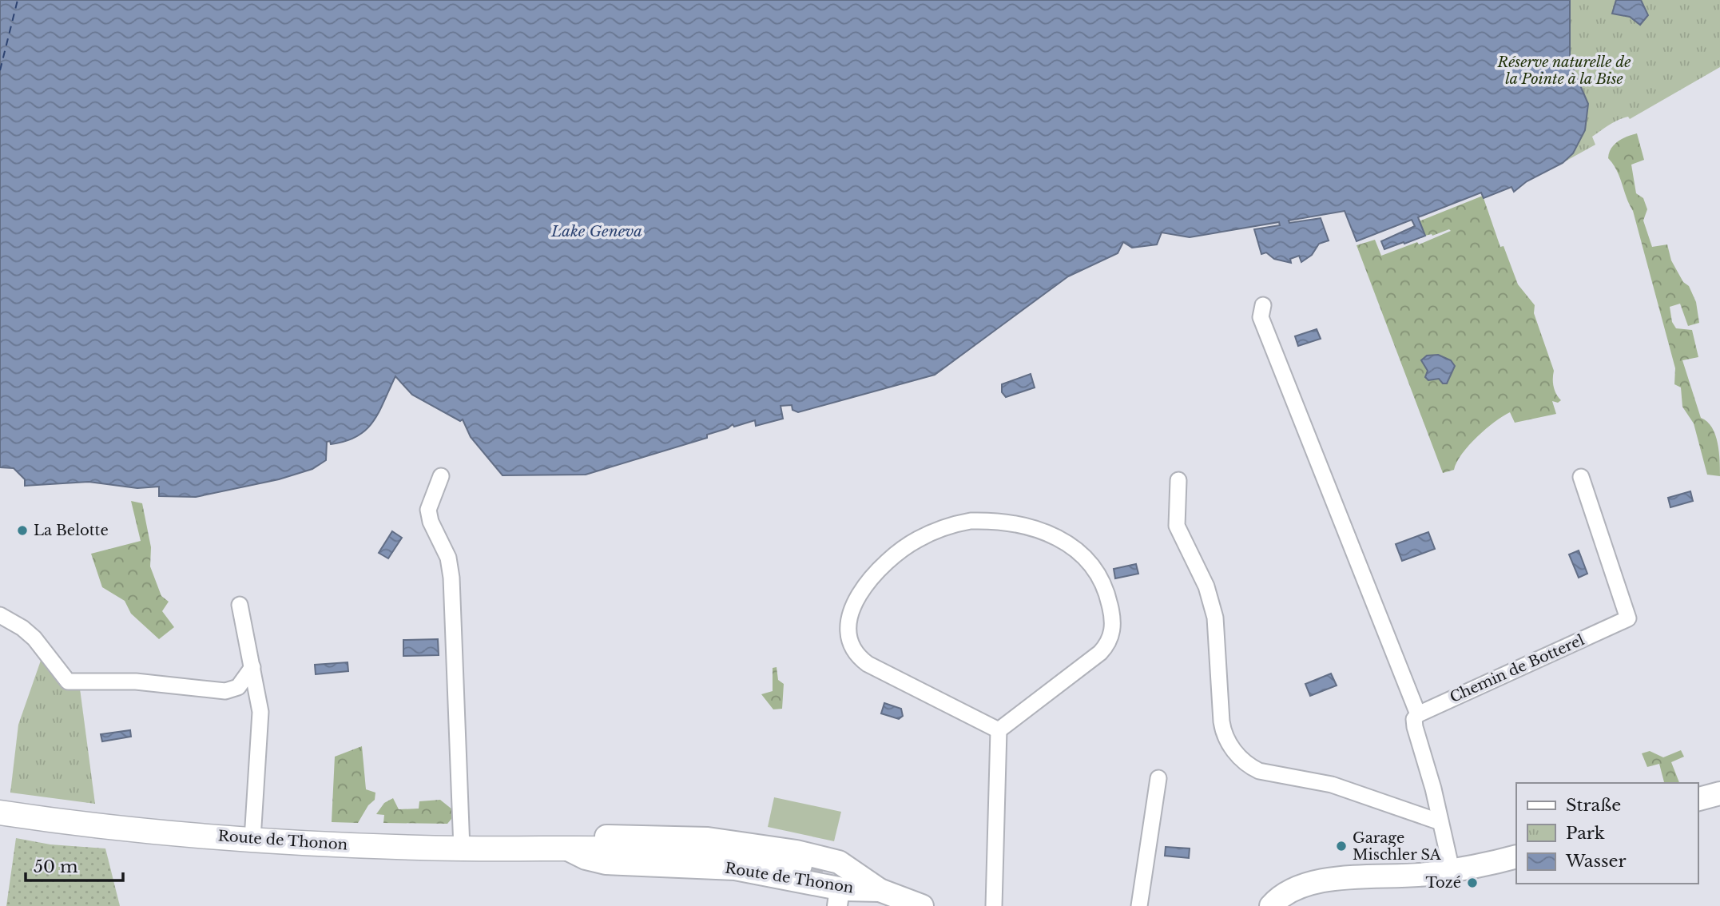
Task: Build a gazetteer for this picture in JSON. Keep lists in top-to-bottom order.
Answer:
{
  "streets": {
    "main road": ["Route de Thonon"],
    "street": ["Chemin de Botterel"]
  },
  "water": ["Lake Geneva"],
  "parks": ["Réserve naturelle de la Pointe à la Bise"],
  "places": ["La Belotte", "Garage Mischler SA", "Tozé"],
  "legend": ["Straße", "Park", "Wasser"],
  "scale_bar": "50 m"
}
